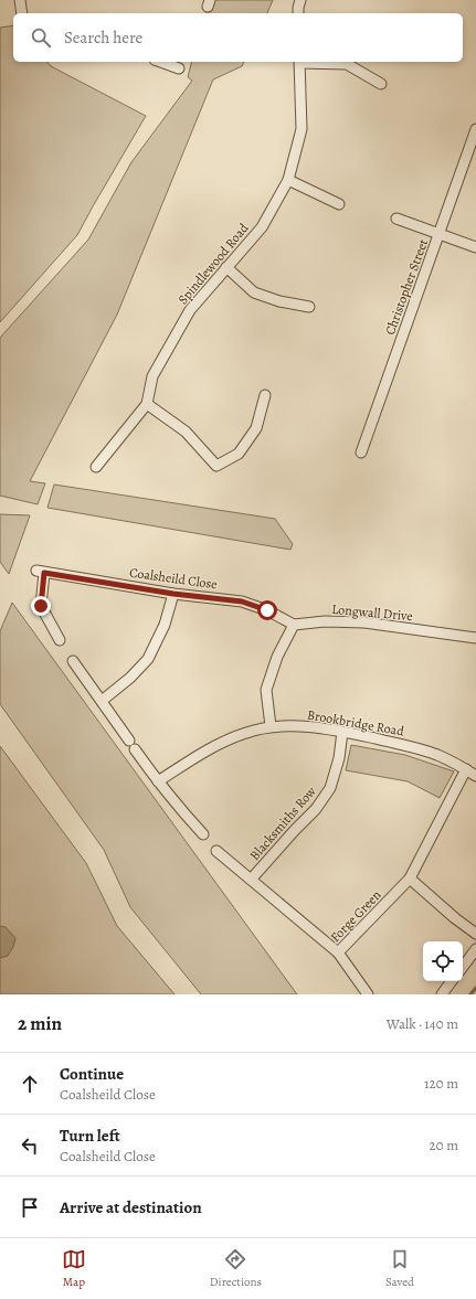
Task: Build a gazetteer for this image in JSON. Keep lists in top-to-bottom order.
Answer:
{
  "streets": {
    "street": [
      "Spindlewood Road",
      "Christopher Street",
      "Coalsheild Close",
      "Longwall Drive",
      "Brookbridge Road",
      "Blacksmiths Row",
      "Forge Green"
    ]
  },
  "crossings": [
    ["Coalsheild Close", "Longwall Drive"],
    ["Brookbridge Road", "Blacksmiths Row"],
    ["Brookbridge Road", "Forge Green"],
    ["Blacksmiths Row", "Forge Green"]
  ],
  "page": {
    "search": "Search here",
    "heading": ["2 min", "Walk · 140 m"],
    "list": [
      ["Continue", "Coalsheild Close", "120 m"],
      ["Turn left", "Coalsheild Close", "20 m"],
      "Arrive at destination"
    ],
    "nav": ["Map", "Directions", "Saved"]
  }
}
